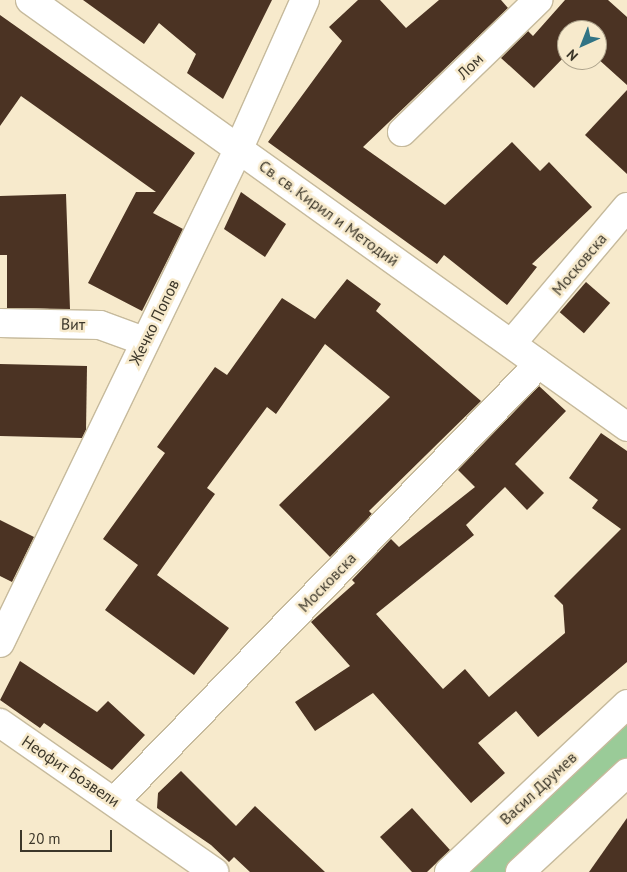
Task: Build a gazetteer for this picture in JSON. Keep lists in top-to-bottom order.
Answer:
{
  "streets": {
    "street": [
      "Лом",
      "Св. св. Кирил и Методий",
      "Московска",
      "Жечко Попов",
      "Вит",
      "Неофит Бозвели",
      "Васил Друмев"
    ]
  },
  "crossings": [
    ["Св. св. Кирил и Методий", "Московска"],
    ["Св. св. Кирил и Методий", "Жечко Попов"],
    ["Московска", "Неофит Бозвели"],
    ["Жечко Попов", "Вит"]
  ],
  "scale_bar": "20 m",
  "north": "bottom left"
}
